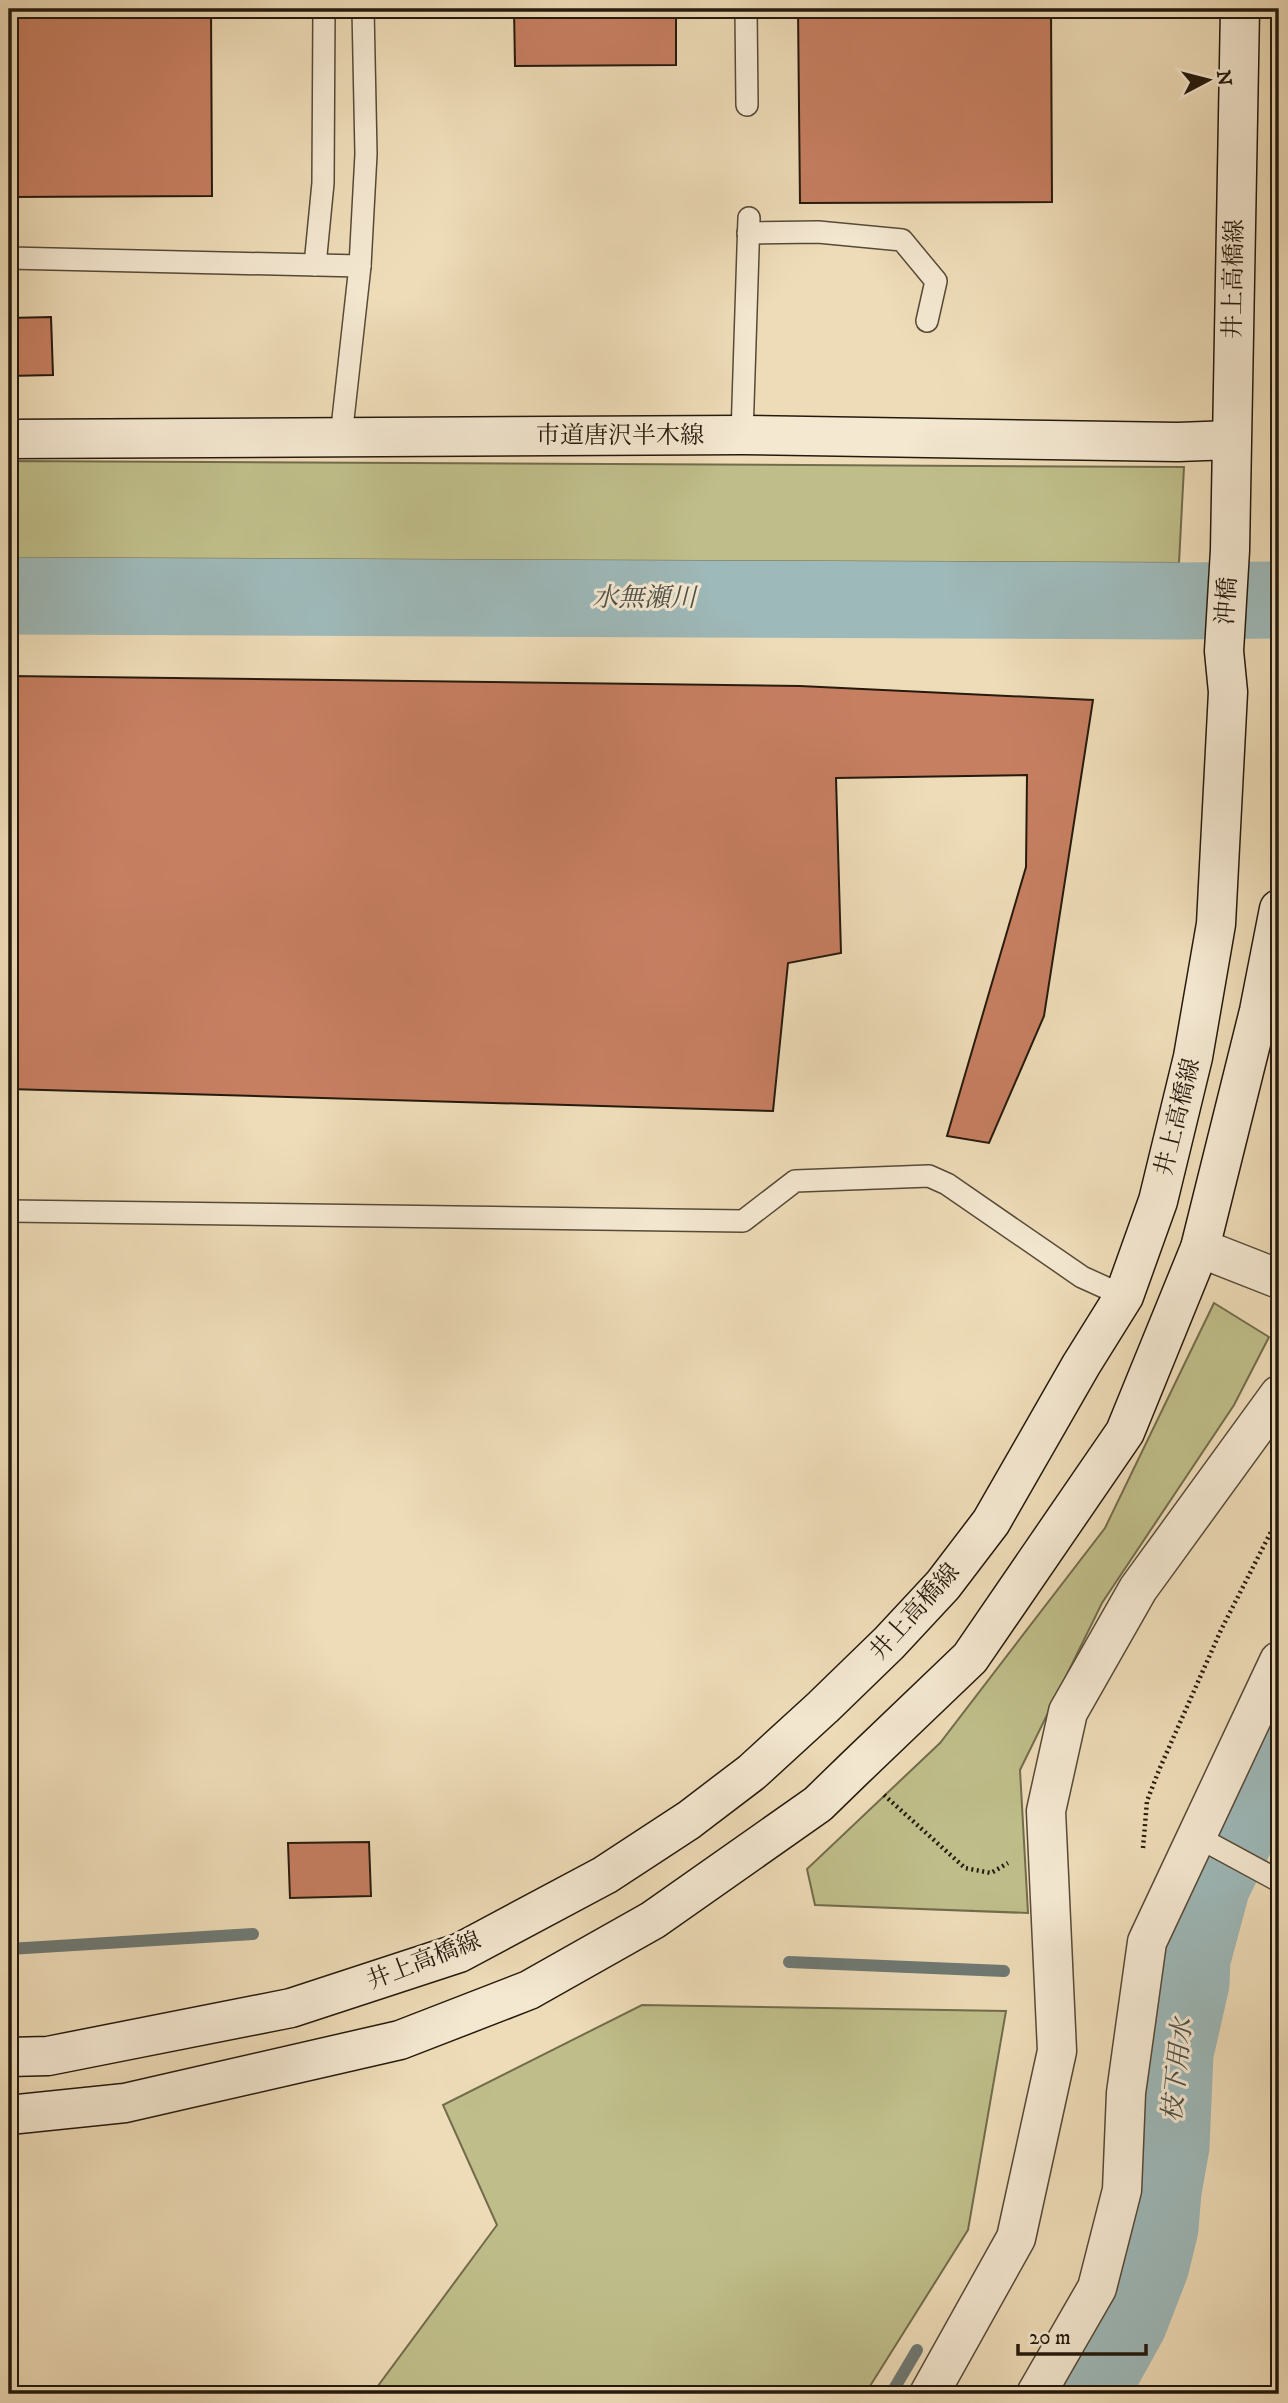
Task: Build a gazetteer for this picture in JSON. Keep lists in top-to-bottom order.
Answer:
{
  "streets": {
    "street": ["井上高橋線", "市道唐沢半木線", "沖橋"]
  },
  "crossings": [
    ["井上高橋線", "市道唐沢半木線"],
    ["井上高橋線", "沖橋"]
  ],
  "water": ["水無瀬川", "枝下用水"],
  "scale_bar": "20 m",
  "north": "right"
}
